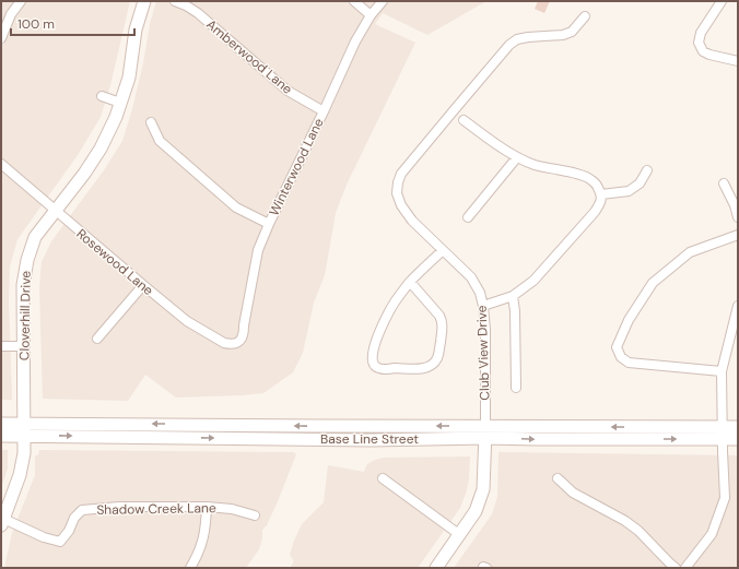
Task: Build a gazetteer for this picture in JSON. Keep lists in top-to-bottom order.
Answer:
{
  "streets": {
    "main road": ["Cloverhill Drive", "Club View Drive", "Base Line Street"],
    "street": [
      "Amberwood Lane",
      "Winterwood Lane",
      "Rosewood Lane",
      "Shadow Creek Lane"
    ]
  },
  "crossings": [
    ["Amberwood Lane", "Winterwood Lane"],
    ["Winterwood Lane", "Rosewood Lane"],
    ["Rosewood Lane", "Cloverhill Drive"],
    ["Cloverhill Drive", "Base Line Street"],
    ["Cloverhill Drive", "Shadow Creek Lane"],
    ["Club View Drive", "Base Line Street"]
  ],
  "scale_bar": "100 m"
}
